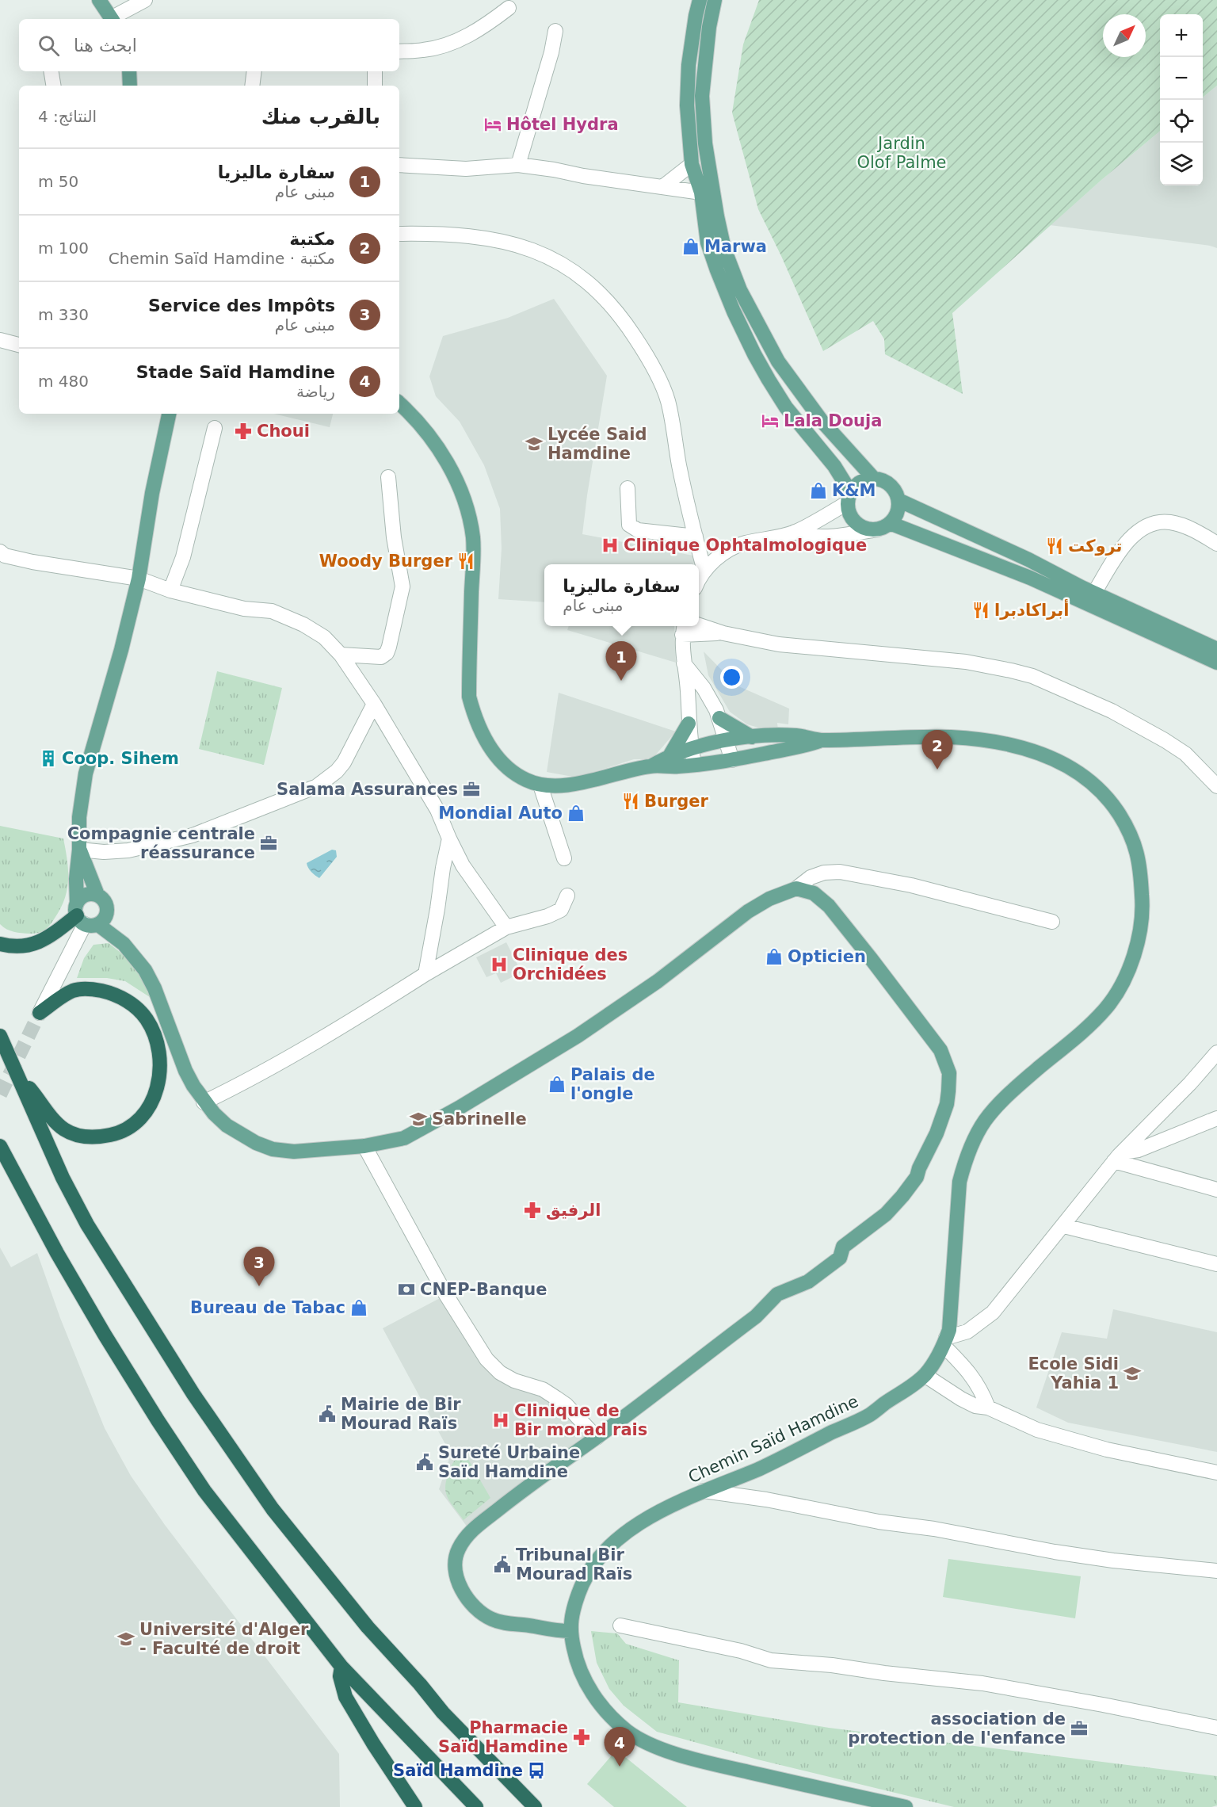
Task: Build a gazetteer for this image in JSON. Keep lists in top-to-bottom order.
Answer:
{
  "streets": {
    "main road": ["Chemin Saïd Hamdine"]
  },
  "parks": ["Jardin Olof Palme"],
  "places": {
    "hotel": ["Hôtel Hydra", "Lala Douja"],
    "shop": [
      "Marwa",
      "K&M",
      "Mondial Auto",
      "Opticien",
      "Palais de l'ongle",
      "Bureau de Tabac"
    ],
    "pharmacy": ["Choui", "الرفيق", "Pharmacie Saïd Hamdine"],
    "school or university": [
      "Lycée Said Hamdine",
      "Sabrinelle",
      "Ecole Sidi Yahia 1",
      "Université d'Alger - Faculté de droit"
    ],
    "hospital": ["Clinique Ophtalmologique", "Clinique des Orchidées", "Clinique de Bir morad rais"],
    "restaurant": [
      "تروكت",
      "Woody Burger",
      "أبراكادبرا",
      "Burger"
    ],
    "building": ["Coop. Sihem"],
    "office": ["Salama Assurances", "Compagnie centrale réassurance", "association de protection de l'enfance"],
    "bank": ["CNEP-Banque"],
    "public building": ["Mairie de Bir Mourad Raïs", "Sureté Urbaine Saïd Hamdine", "Tribunal Bir Mourad Raïs"],
    "bus stop": ["Saïd Hamdine"]
  },
  "north": "top right",
  "page": {
    "map_buttons": ["+", "−"],
    "search": "ابحث هنا",
    "heading": ["بالقرب منك", "النتائج: 4"],
    "list": [
      {
        "mark": "1",
        "name": "سفارة ماليزيا",
        "note": "مبنى عام",
        "value": "50 m"
      },
      {
        "mark": "2",
        "name": "مكتبة",
        "note": "مكتبة · Chemin Saïd Hamdine",
        "value": "100 m"
      },
      {
        "mark": "3",
        "name": "Service des Impôts",
        "note": "مبنى عام",
        "value": "330 m"
      },
      {
        "mark": "4",
        "name": "Stade Saïd Hamdine",
        "note": "رياضة",
        "value": "480 m"
      }
    ],
    "popup": ["سفارة ماليزيا", "مبنى عام"],
    "pins": [
      "1",
      "2",
      "3",
      "4"
    ]
  }
}
